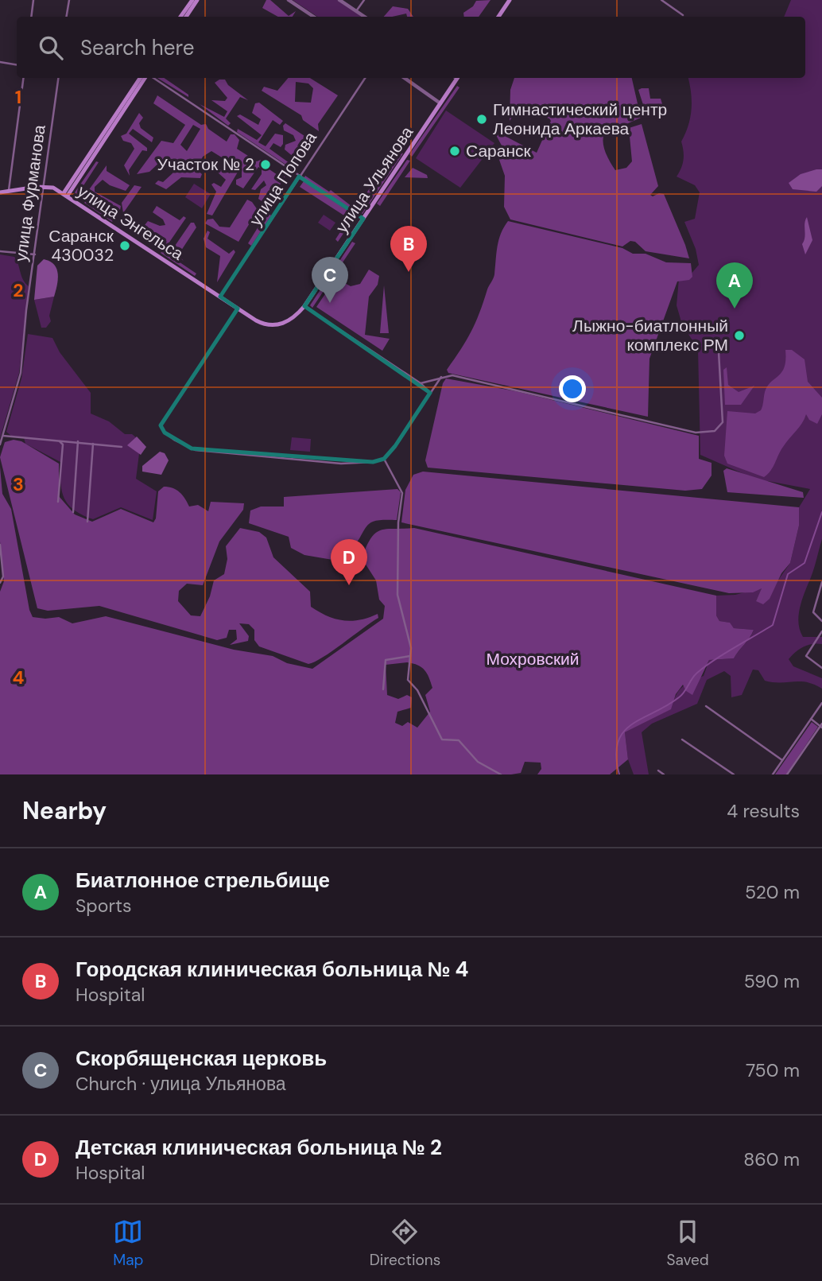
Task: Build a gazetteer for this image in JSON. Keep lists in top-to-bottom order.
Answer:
{
  "streets": {
    "main road": ["улица Ульянова", "улица Энгельса"],
    "street": ["улица Попова", "улица Фурманова"]
  },
  "crossings": [
    ["улица Попова", "улица Энгельса"],
    ["улица Фурманова", "улица Энгельса"]
  ],
  "parks": ["Мохровский"],
  "places": [
    "Гимнастический центр Леонида Аркаева",
    "Саранск",
    "Участок № 2",
    "Саранск 430032",
    "Лыжно-биатлонный комплекс РМ"
  ],
  "page": {
    "search": "Search here",
    "pins": [
      "B",
      "C",
      "A",
      "D"
    ],
    "heading": ["Nearby", "4 results"],
    "list": [
      {
        "mark": "A",
        "name": "Биатлонное стрельбище",
        "note": "Sports",
        "value": "520 m"
      },
      {
        "mark": "B",
        "name": "Городская клиническая больница № 4",
        "note": "Hospital",
        "value": "590 m"
      },
      {
        "mark": "C",
        "name": "Скорбященская церковь",
        "note": "Church · улица Ульянова",
        "value": "750 m"
      },
      {
        "mark": "D",
        "name": "Детская клиническая больница № 2",
        "note": "Hospital",
        "value": "860 m"
      }
    ],
    "nav": ["Map", "Directions", "Saved"]
  },
  "grid": {
    "rows": [
      "1",
      "2",
      "3",
      "4"
    ]
  }
}
